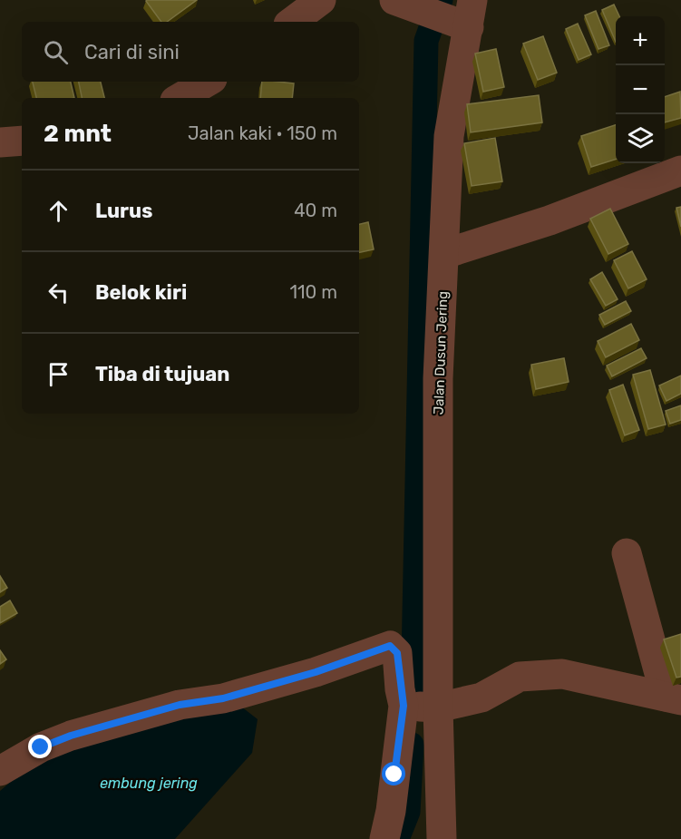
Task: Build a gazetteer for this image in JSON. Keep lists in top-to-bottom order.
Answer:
{
  "streets": {
    "street": ["Jalan Dusun Jering"]
  },
  "water": ["embung jering"],
  "page": {
    "map_buttons": ["+", "−"],
    "search": "Cari di sini",
    "heading": ["2 mnt", "Jalan kaki · 150 m"],
    "list": [
      ["Lurus", "40 m"],
      ["Belok kiri", "110 m"],
      "Tiba di tujuan"
    ]
  }
}
